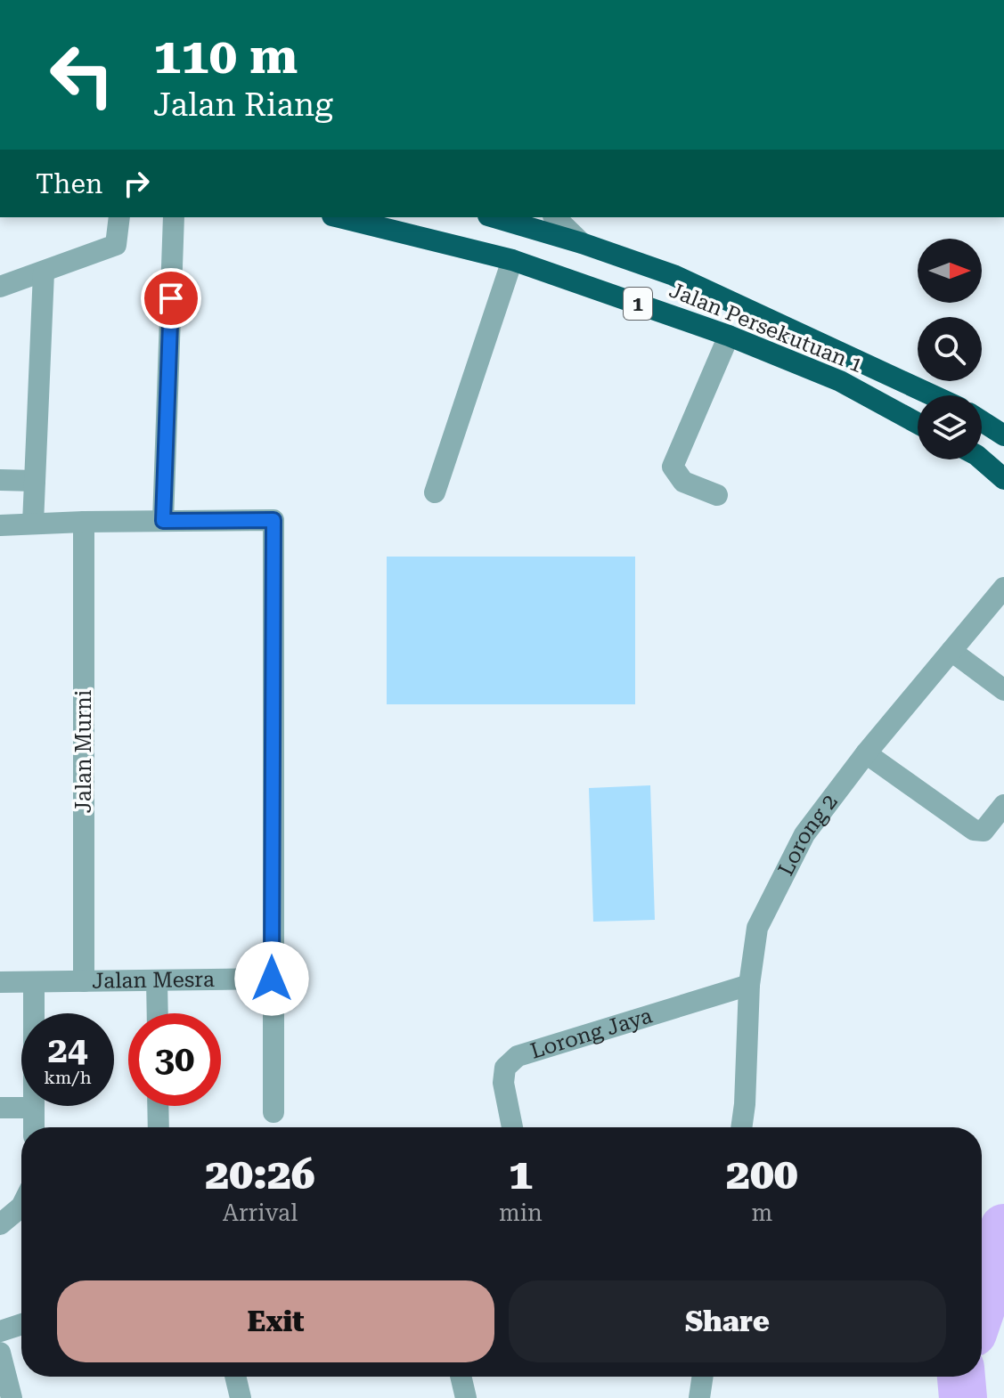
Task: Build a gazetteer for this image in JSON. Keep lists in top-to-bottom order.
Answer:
{
  "streets": {
    "highway": ["1", "Jalan Persekutuan 1"],
    "street": [
      "Jalan Murni",
      "Lorong 2",
      "Jalan Mesra",
      "Lorong Jaya"
    ]
  },
  "crossings": [
    ["Jalan Murni", "Jalan Mesra"],
    ["Lorong 2", "Lorong Jaya"]
  ],
  "north": "right",
  "page": {
    "turn": ["110 m", "Jalan Riang"],
    "then": "Then",
    "speed": "24 km/h",
    "limit": "30",
    "eta": [
      "20:26",
      "Arrival",
      "1",
      "min",
      "200",
      "m"
    ],
    "buttons": ["Exit", "Share"]
  }
}
